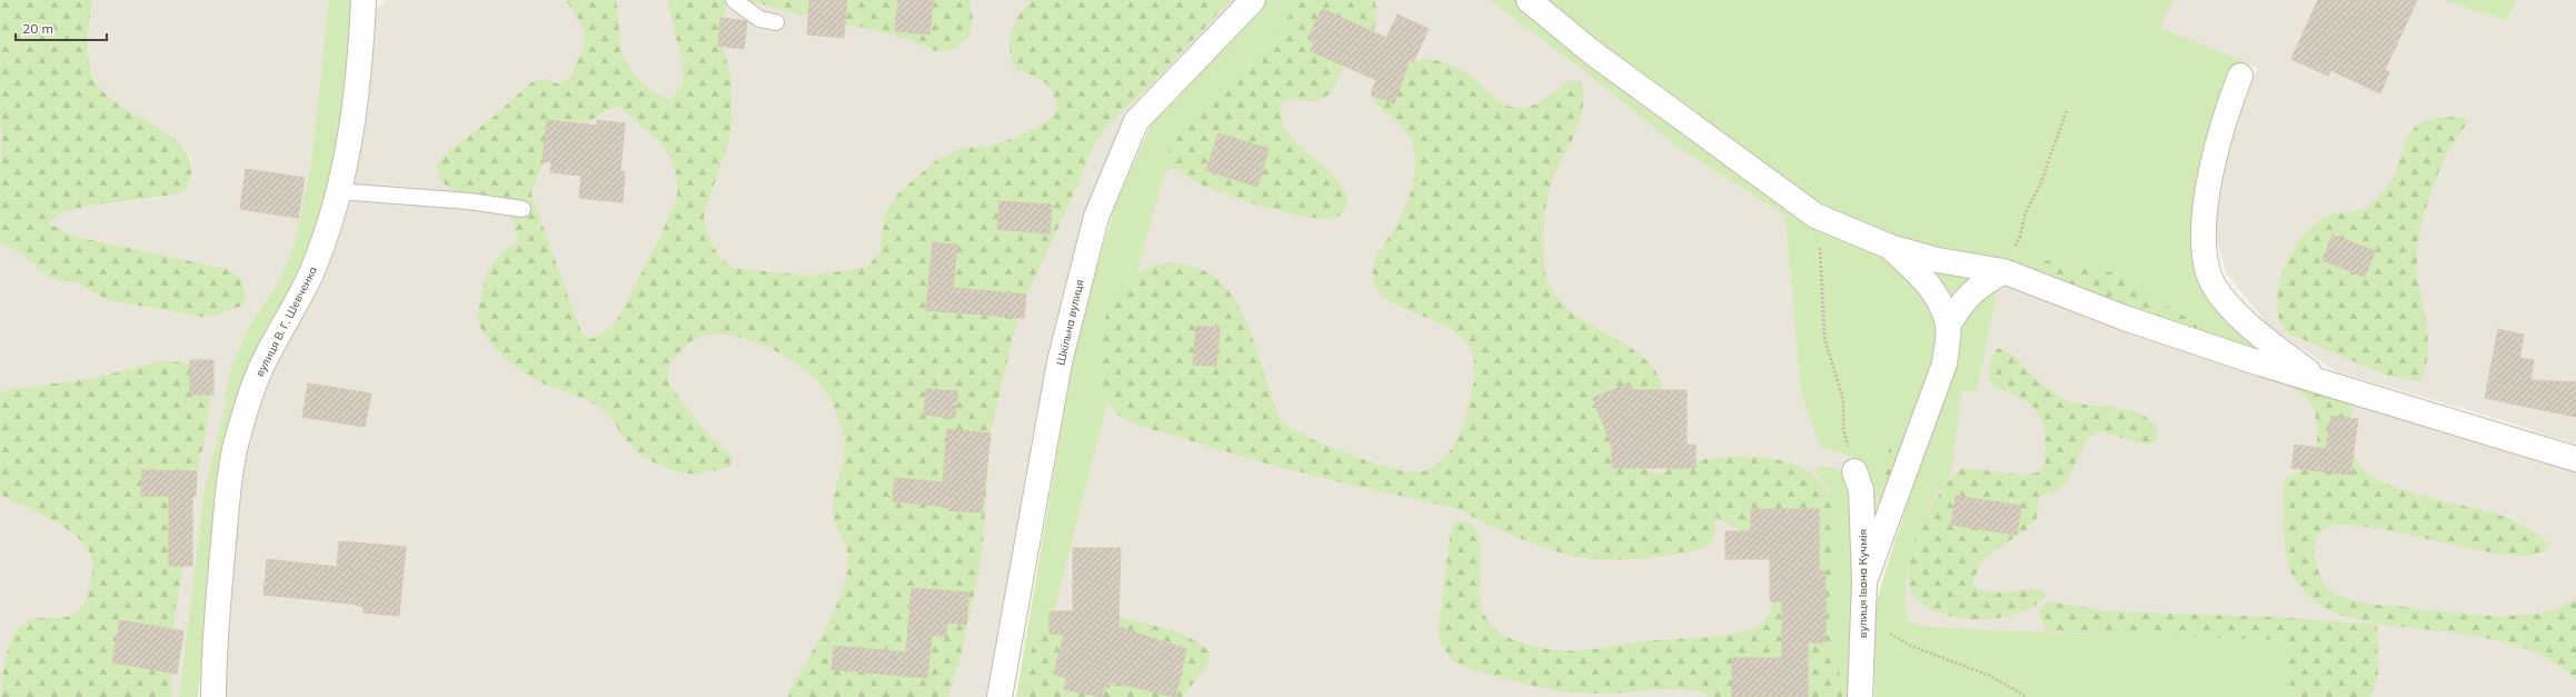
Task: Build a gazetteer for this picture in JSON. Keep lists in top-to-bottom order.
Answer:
{
  "streets": {
    "street": ["вулиця В. Г. Шевченка", "Шкільна вулиця", "вулиця Івана Кучмія"]
  },
  "scale_bar": "20 m"
}
